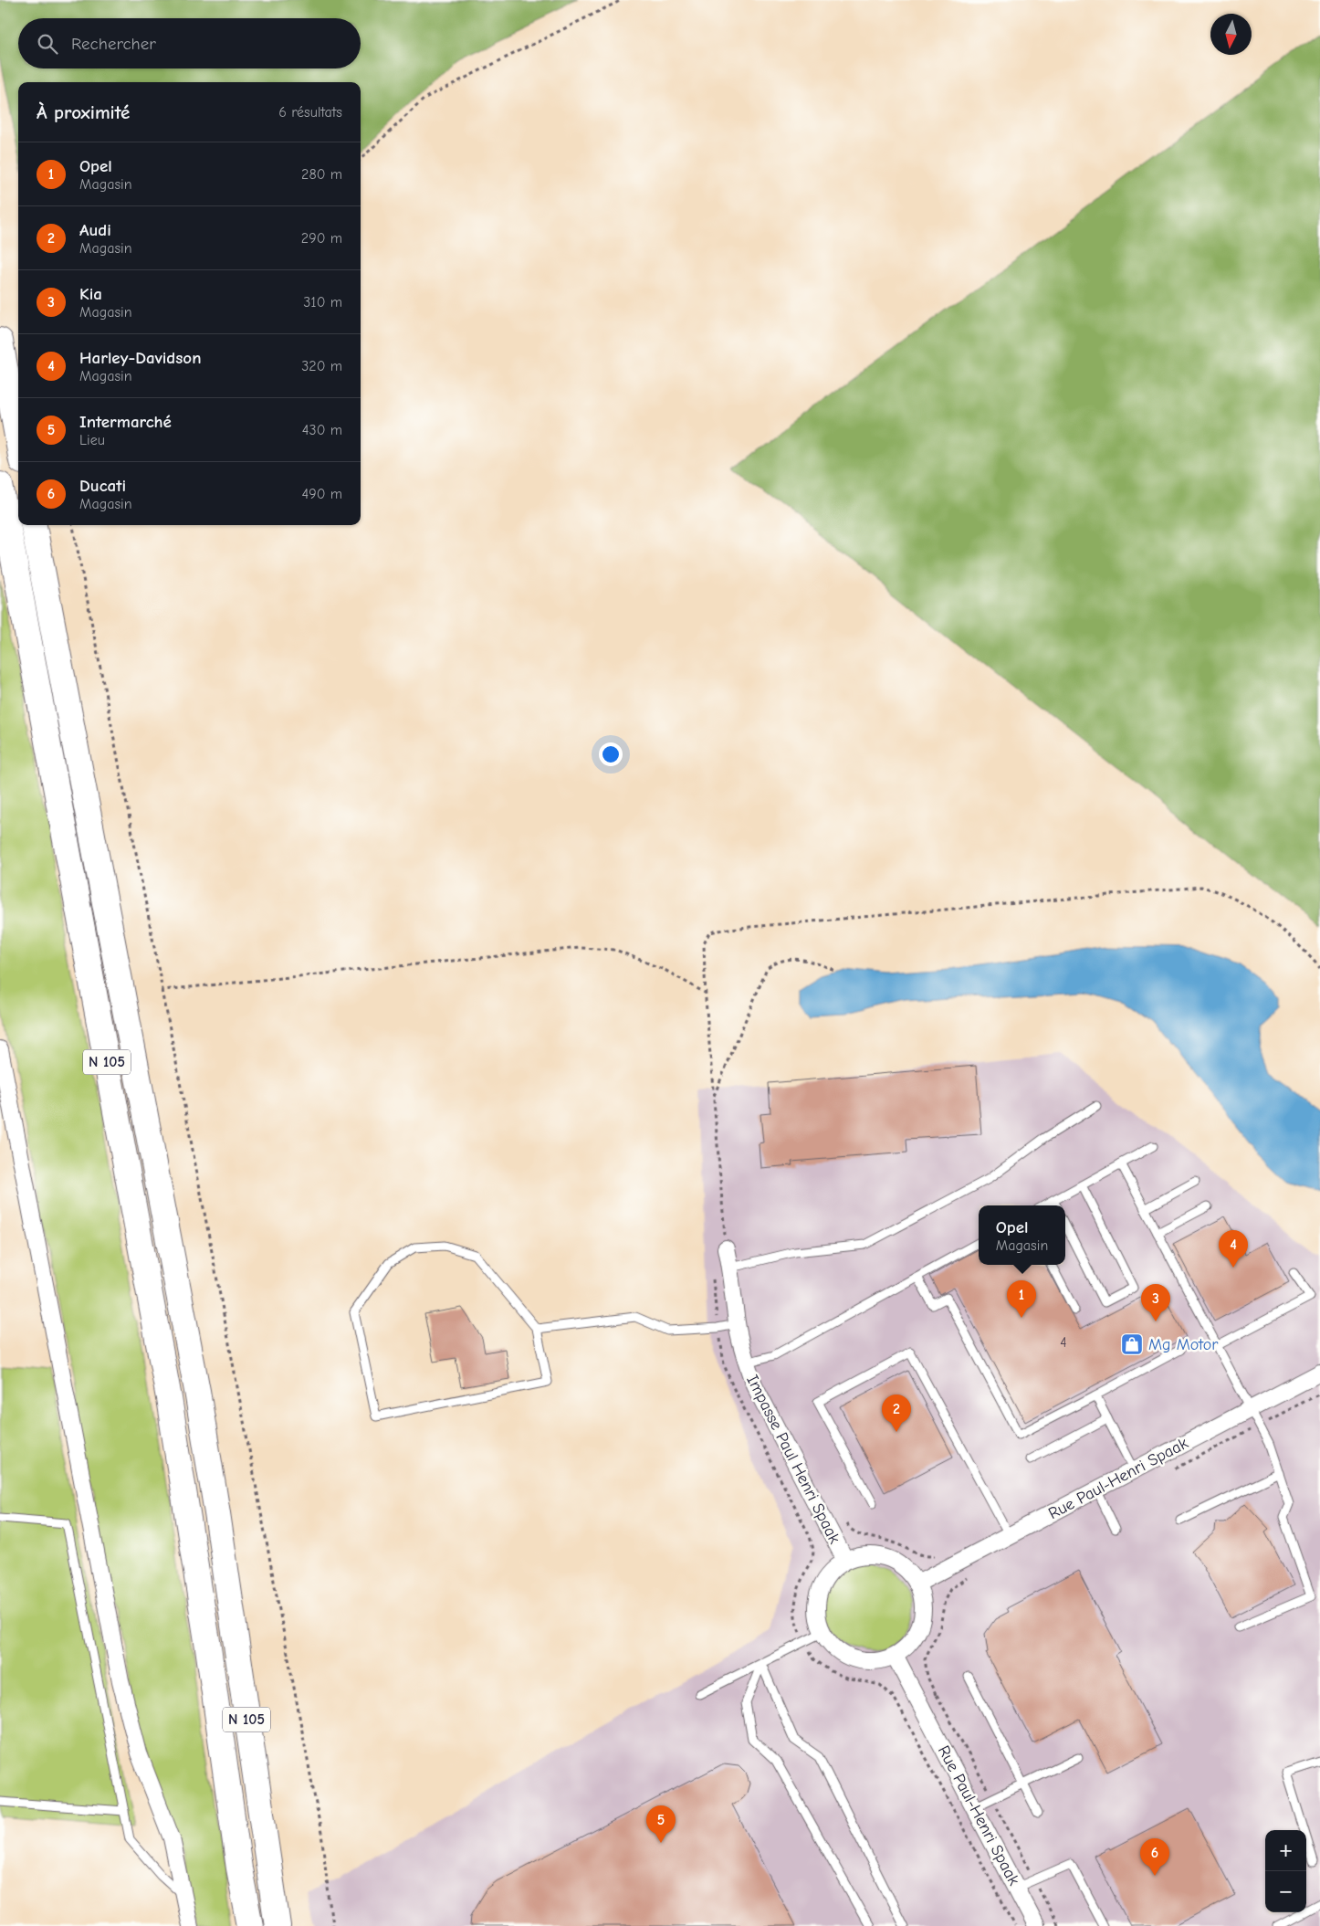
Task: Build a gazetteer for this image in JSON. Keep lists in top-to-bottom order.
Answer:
{
  "streets": {
    "highway": ["N 105"],
    "street": ["Impasse Paul Henri Spaak", "Rue Paul-Henri Spaak"]
  },
  "crossings": [
    ["Impasse Paul Henri Spaak", "Rue Paul-Henri Spaak"]
  ],
  "places": {
    "shop": ["Mg Motor"]
  },
  "house_numbers": ["4"],
  "north": "bottom",
  "page": {
    "search": "Rechercher",
    "heading": ["À proximité", "6 résultats"],
    "list": [
      {
        "mark": "1",
        "name": "Opel",
        "note": "Magasin",
        "value": "280 m"
      },
      {
        "mark": "2",
        "name": "Audi",
        "note": "Magasin",
        "value": "290 m"
      },
      {
        "mark": "3",
        "name": "Kia",
        "note": "Magasin",
        "value": "310 m"
      },
      {
        "mark": "4",
        "name": "Harley-Davidson",
        "note": "Magasin",
        "value": "320 m"
      },
      {
        "mark": "5",
        "name": "Intermarché",
        "note": "Lieu",
        "value": "430 m"
      },
      {
        "mark": "6",
        "name": "Ducati",
        "note": "Magasin",
        "value": "490 m"
      }
    ],
    "popup": ["Opel", "Magasin"],
    "pins": [
      "4",
      "1",
      "3",
      "2",
      "5",
      "6"
    ],
    "map_buttons": ["+", "−"]
  }
}
